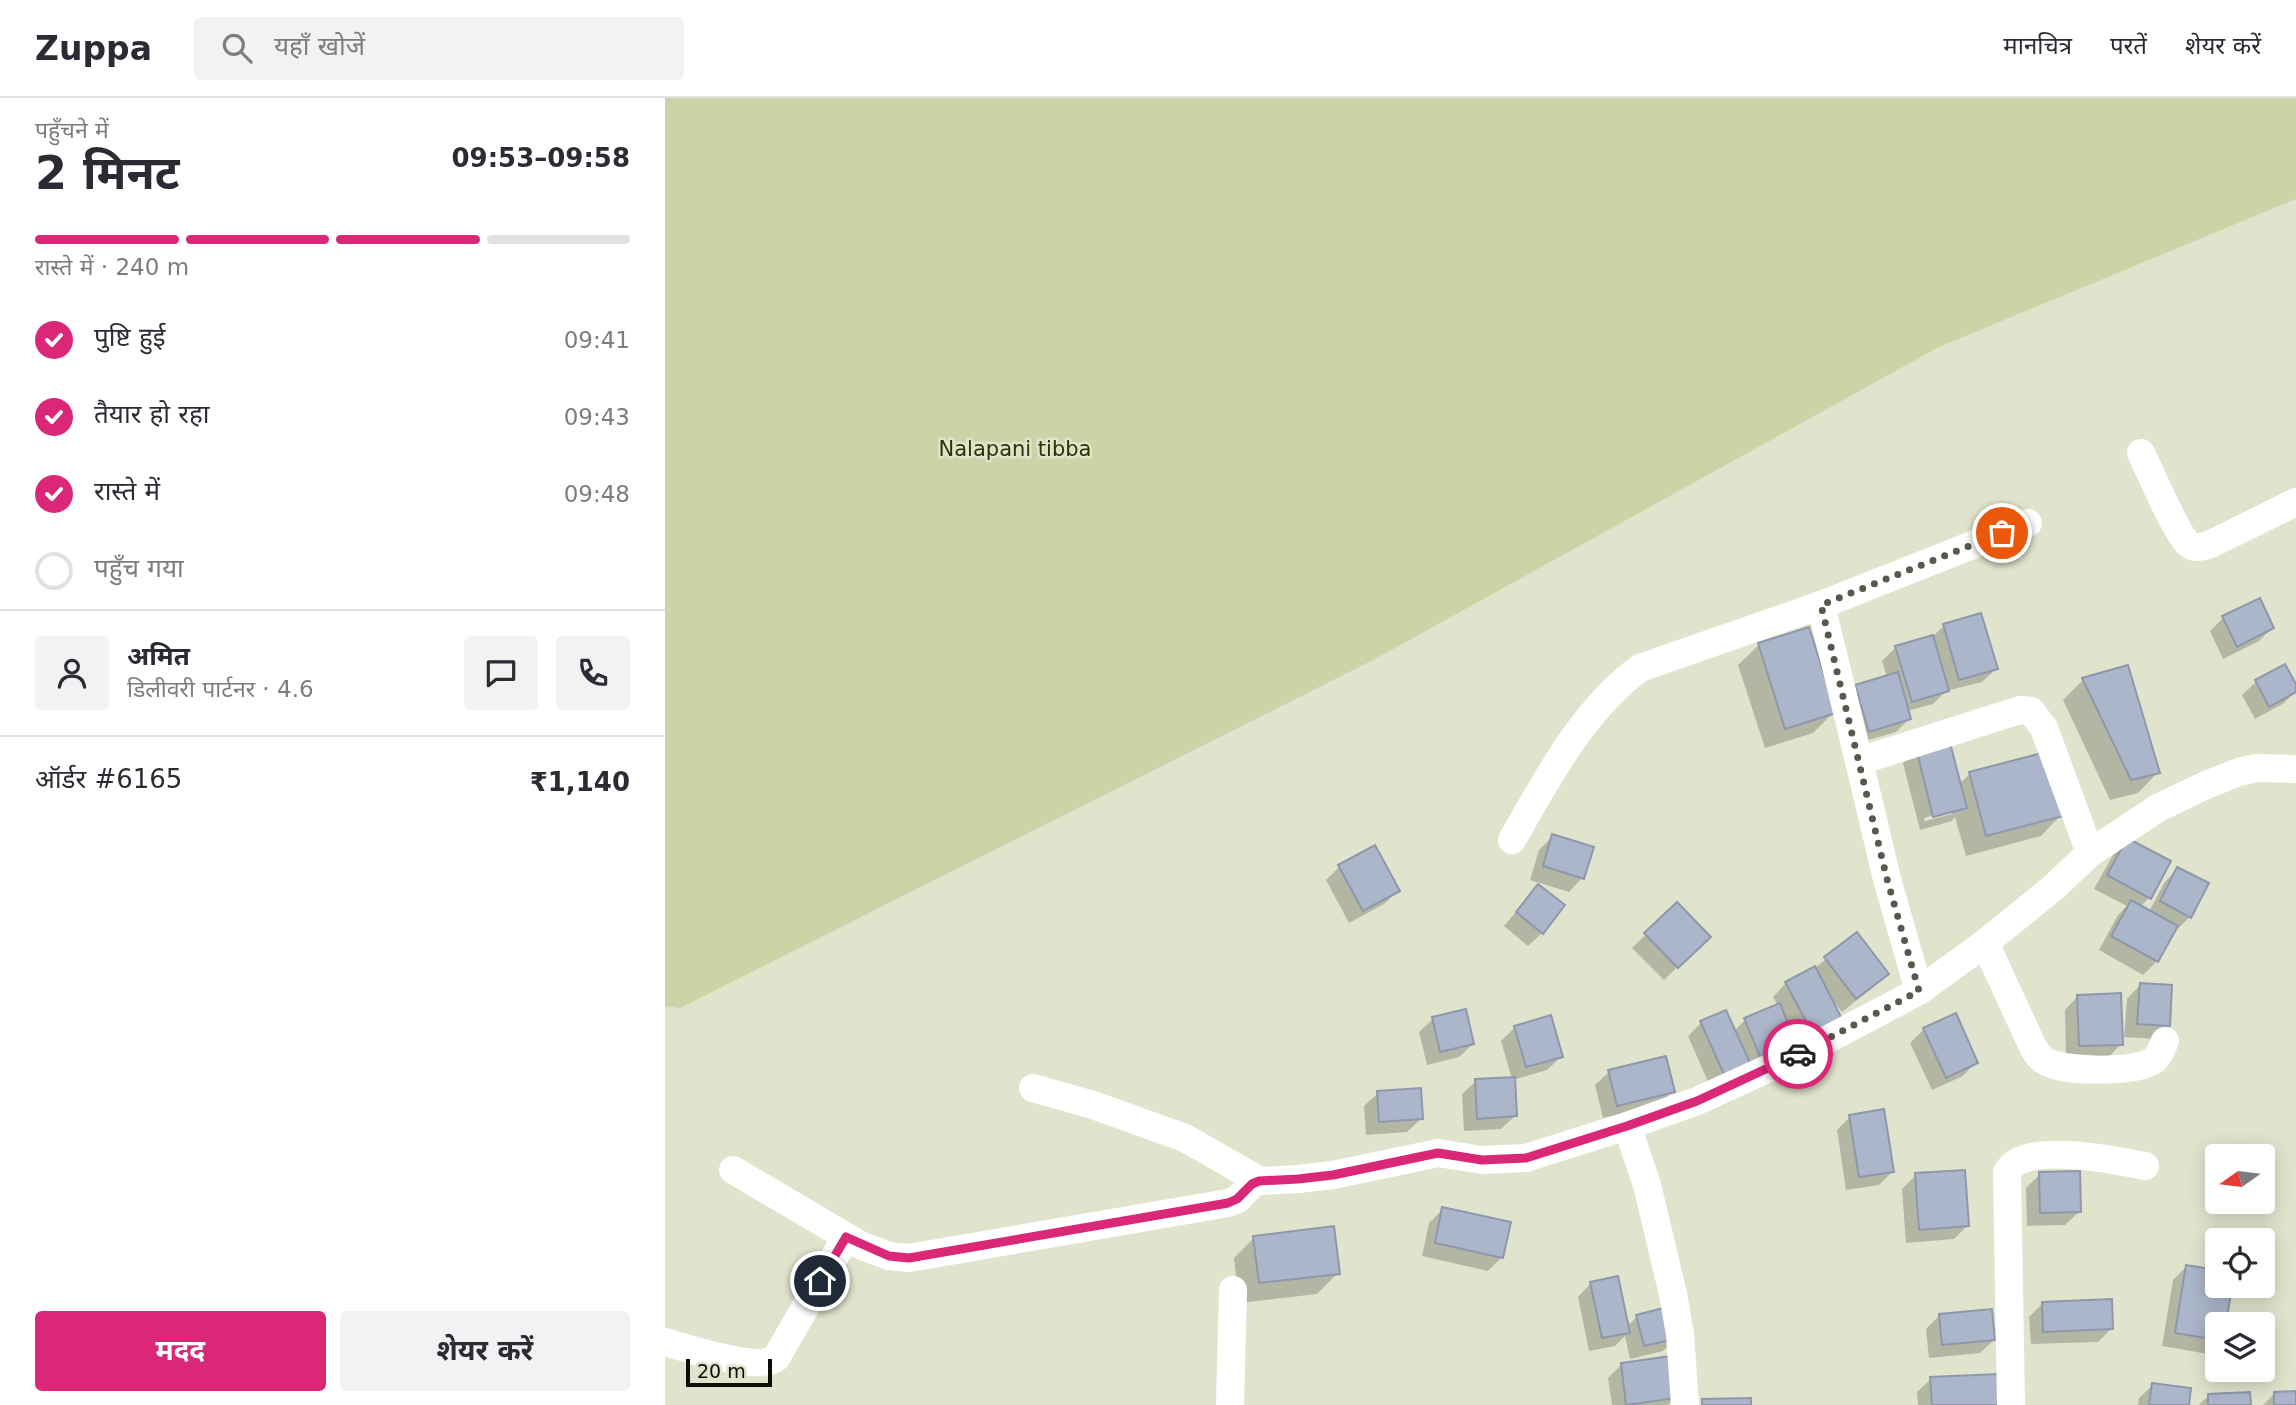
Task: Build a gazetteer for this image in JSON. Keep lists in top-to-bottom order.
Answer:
{
  "parks": ["Nalapani tibba"],
  "scale_bar": "20 m",
  "north": "left",
  "page": {
    "header": "Zuppa",
    "search": "यहाँ खोजें",
    "nav": ["मानचित्र", "परतें", "शेयर करें"],
    "heading": ["2 मिनट", "पहुँचने में", "09:53–09:58"],
    "panel": [
      "अमित",
      "डिलीवरी पार्टनर · 4.6",
      "ऑर्डर #6165",
      "₹1,140"
    ],
    "bar": "रास्ते में · 240 m",
    "list": [
      ["पुष्टि हुई", "09:41"],
      ["तैयार हो रहा", "09:43"],
      ["रास्ते में", "09:48"],
      "पहुँच गया"
    ],
    "buttons": ["मदद", "शेयर करें"],
    "scale": "20 m"
  }
}
